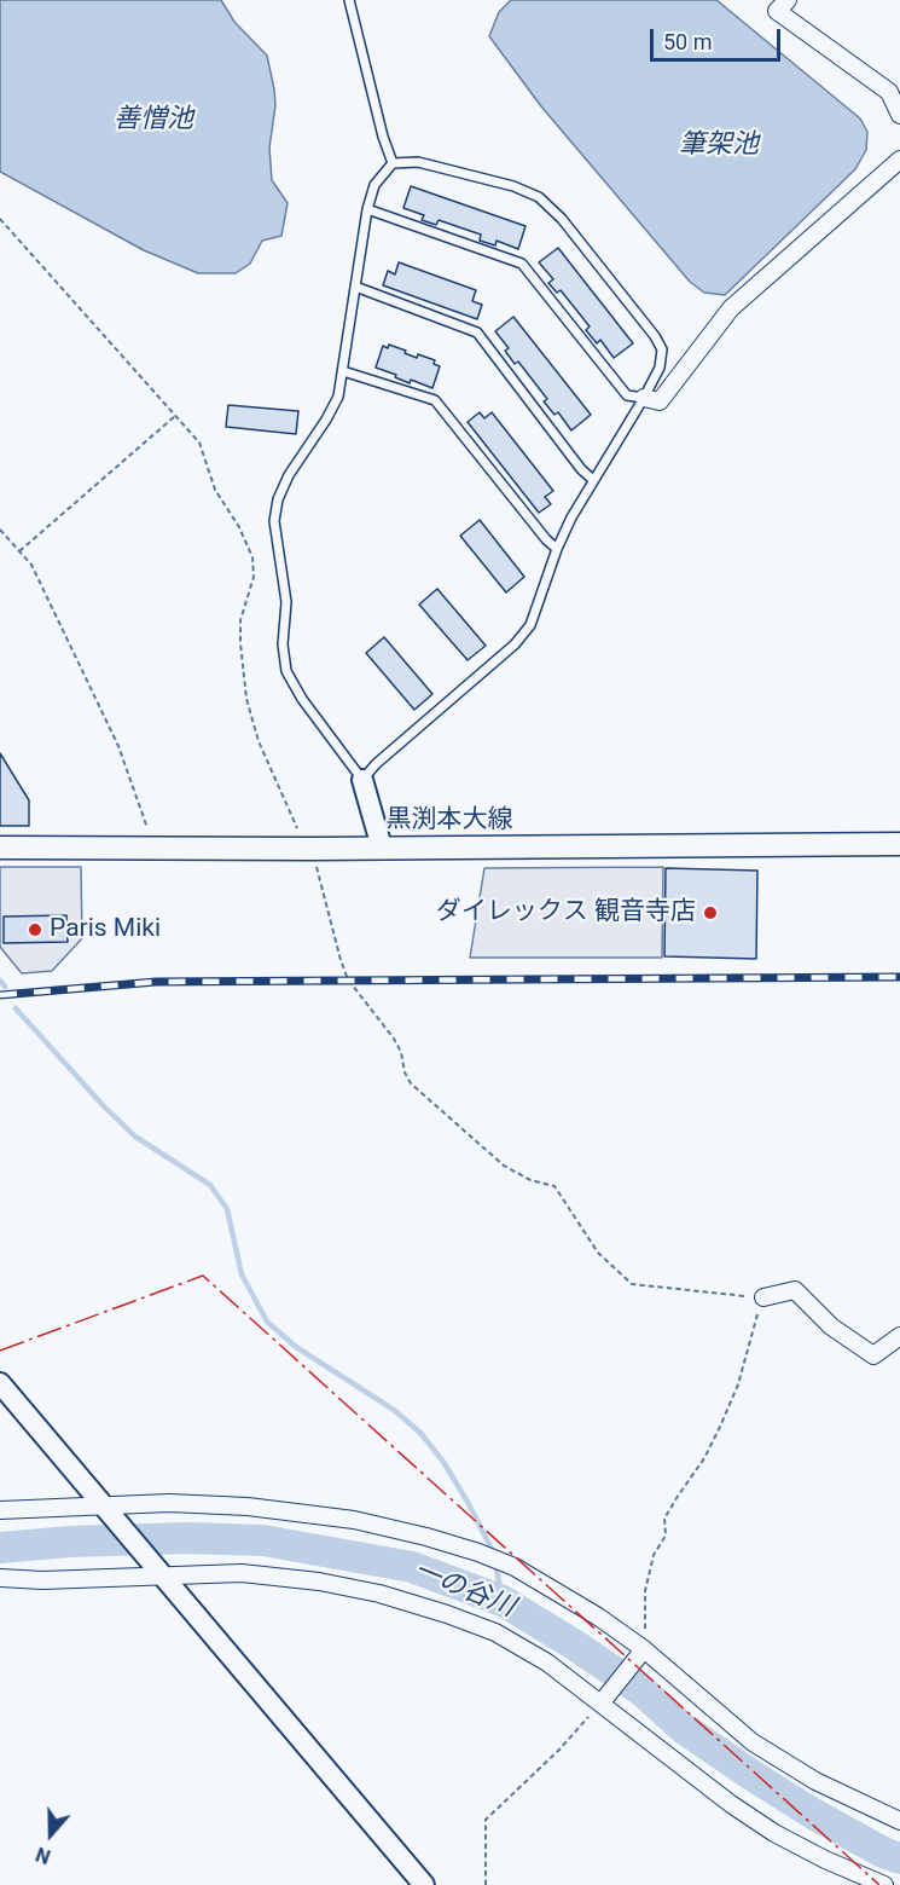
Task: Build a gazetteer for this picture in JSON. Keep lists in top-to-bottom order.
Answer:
{
  "streets": {
    "main road": ["黒渕本大線"]
  },
  "water": ["善憎池", "筆架池", "一の谷川"],
  "places": ["ダイレックス 観音寺店", "Paris Miki"],
  "scale_bar": "50 m",
  "north": "bottom"
}
